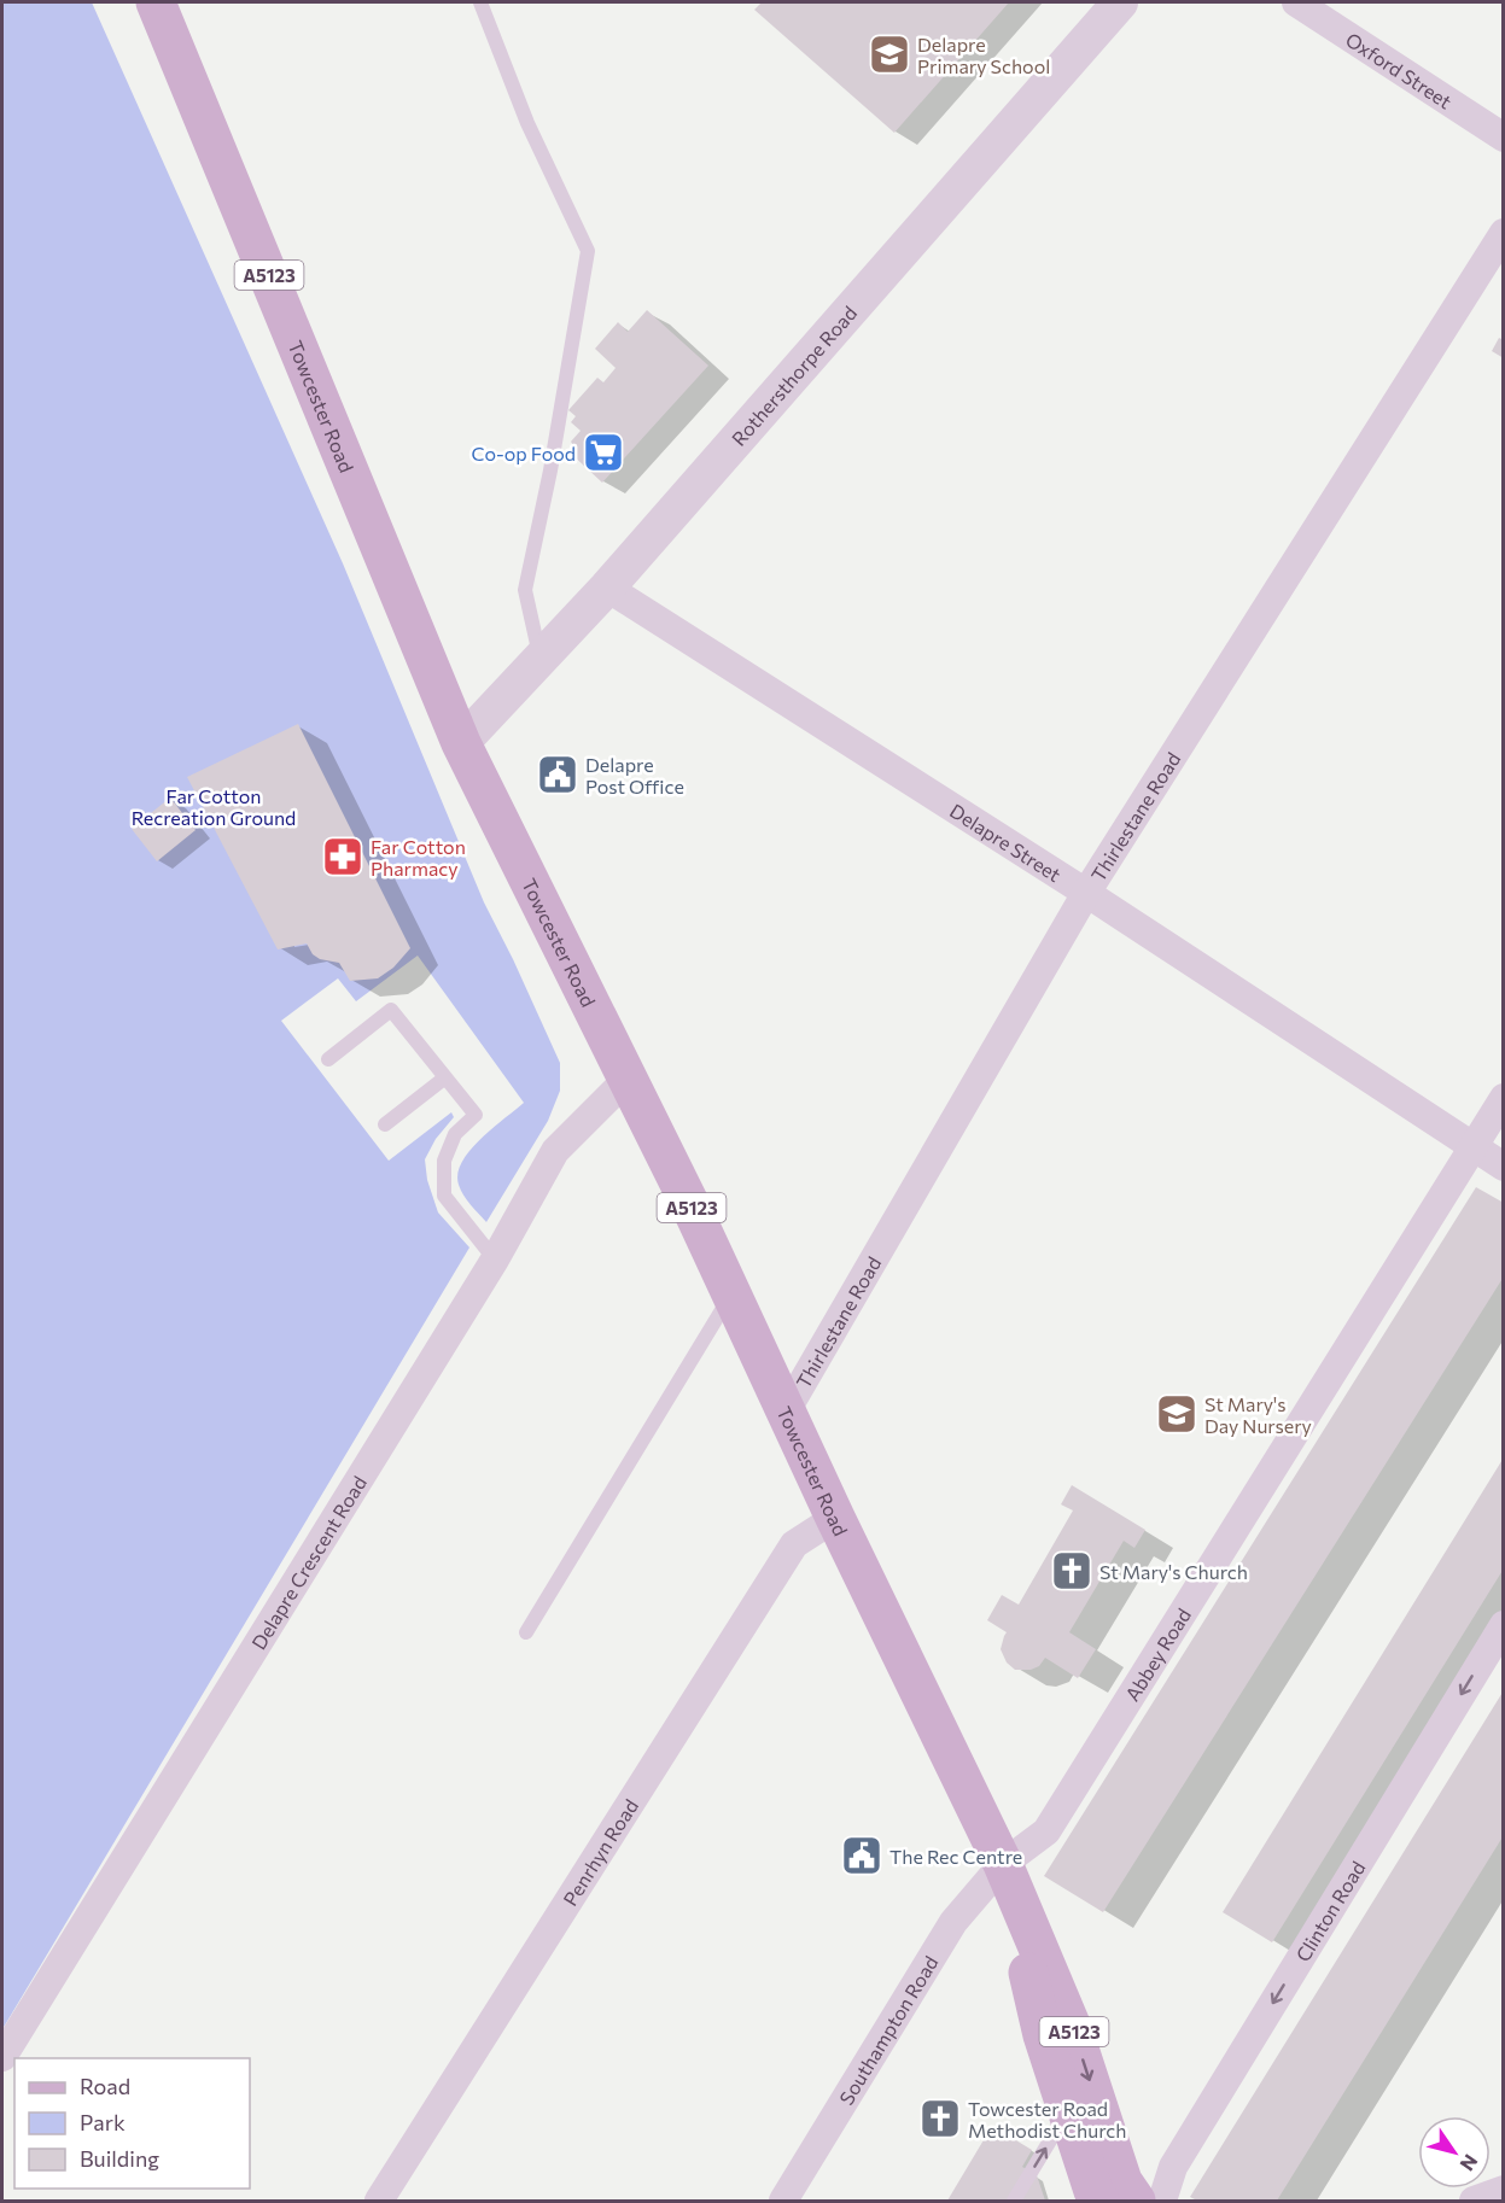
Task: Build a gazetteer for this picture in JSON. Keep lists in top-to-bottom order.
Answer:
{
  "streets": {
    "main road": ["A5123", "Towcester Road"],
    "street": [
      "Oxford Street",
      "Rothersthorpe Road",
      "Thirlestane Road",
      "Delapre Street",
      "Delapre Crescent Road",
      "Abbey Road",
      "Penrhyn Road",
      "Clinton Road",
      "Southampton Road"
    ]
  },
  "crossings": [
    ["Rothersthorpe Road", "Towcester Road"],
    ["Rothersthorpe Road", "Delapre Street"],
    ["Towcester Road", "Thirlestane Road"],
    ["Towcester Road", "Delapre Crescent Road"],
    ["Towcester Road", "Abbey Road"],
    ["Towcester Road", "Penrhyn Road"],
    ["Towcester Road", "Southampton Road"],
    ["Thirlestane Road", "Delapre Street"],
    ["Delapre Street", "Abbey Road"],
    ["Abbey Road", "Southampton Road"]
  ],
  "one_way": ["Clinton Road"],
  "parks": ["Far Cotton Recreation Ground"],
  "places": {
    "school or university": ["Delapre Primary School", "St Mary's Day Nursery"],
    "supermarket": ["Co-op Food"],
    "public building": ["Delapre Post Office", "The Rec Centre"],
    "pharmacy": ["Far Cotton Pharmacy"],
    "church": ["St Mary's Church", "Towcester Road Methodist Church"]
  },
  "legend": ["Road", "Park", "Building"],
  "north": "bottom right"
}
